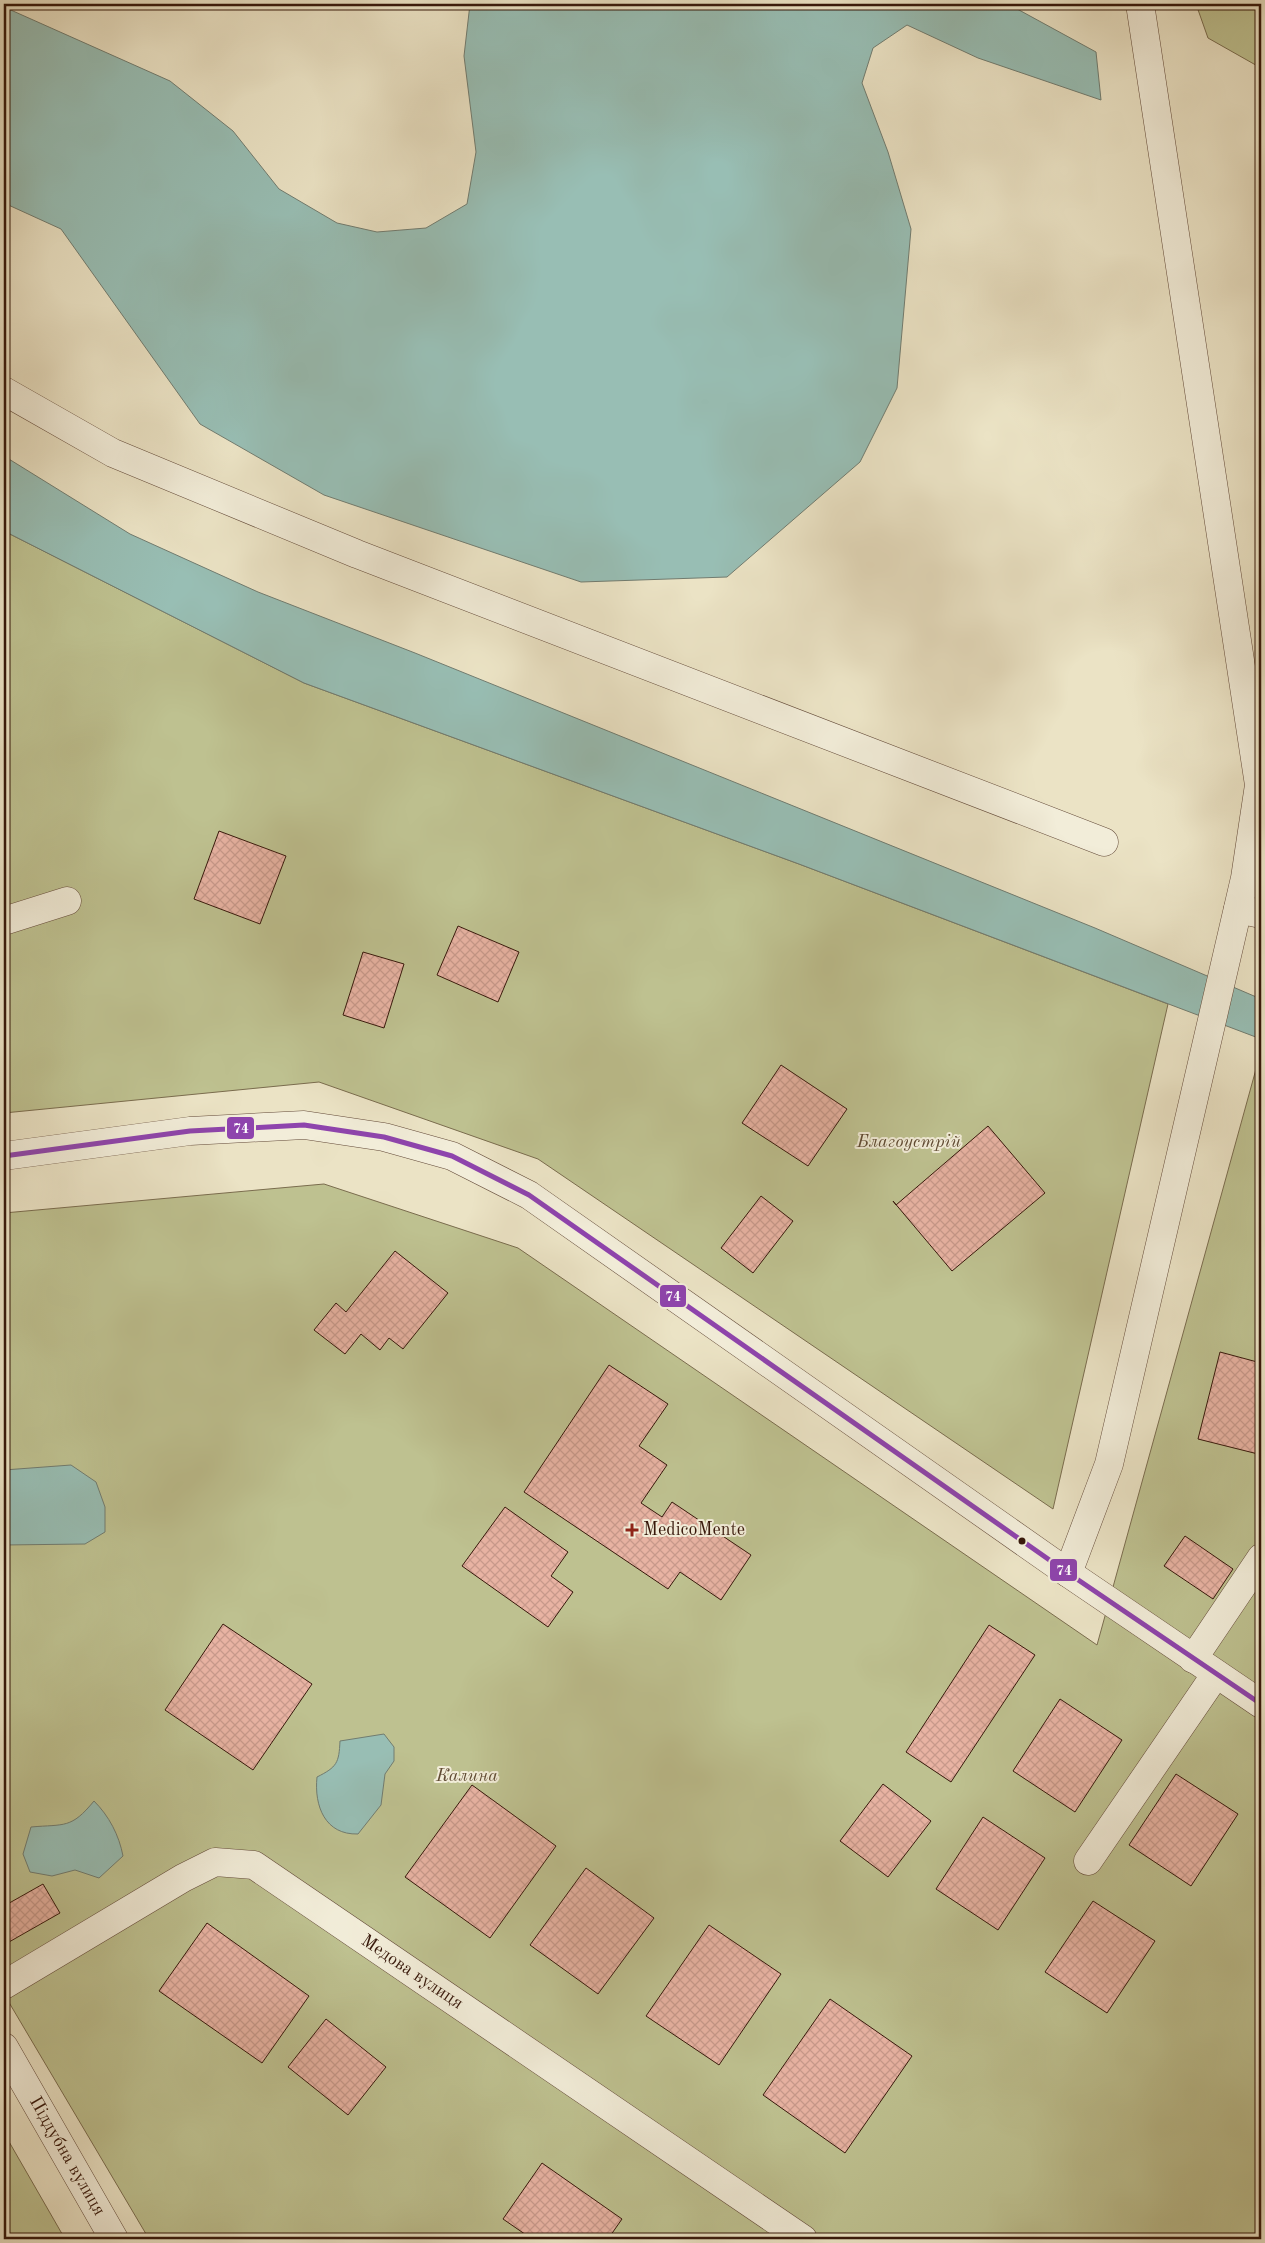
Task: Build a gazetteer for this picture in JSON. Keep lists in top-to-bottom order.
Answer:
{
  "streets": {
    "street": ["Медова вулиця", "Піддубна вулиця"]
  },
  "parks": ["Благоустрій", "Калина"],
  "places": {
    "health": ["MedicoMente"]
  },
  "lines": ["transit line 74"]
}
